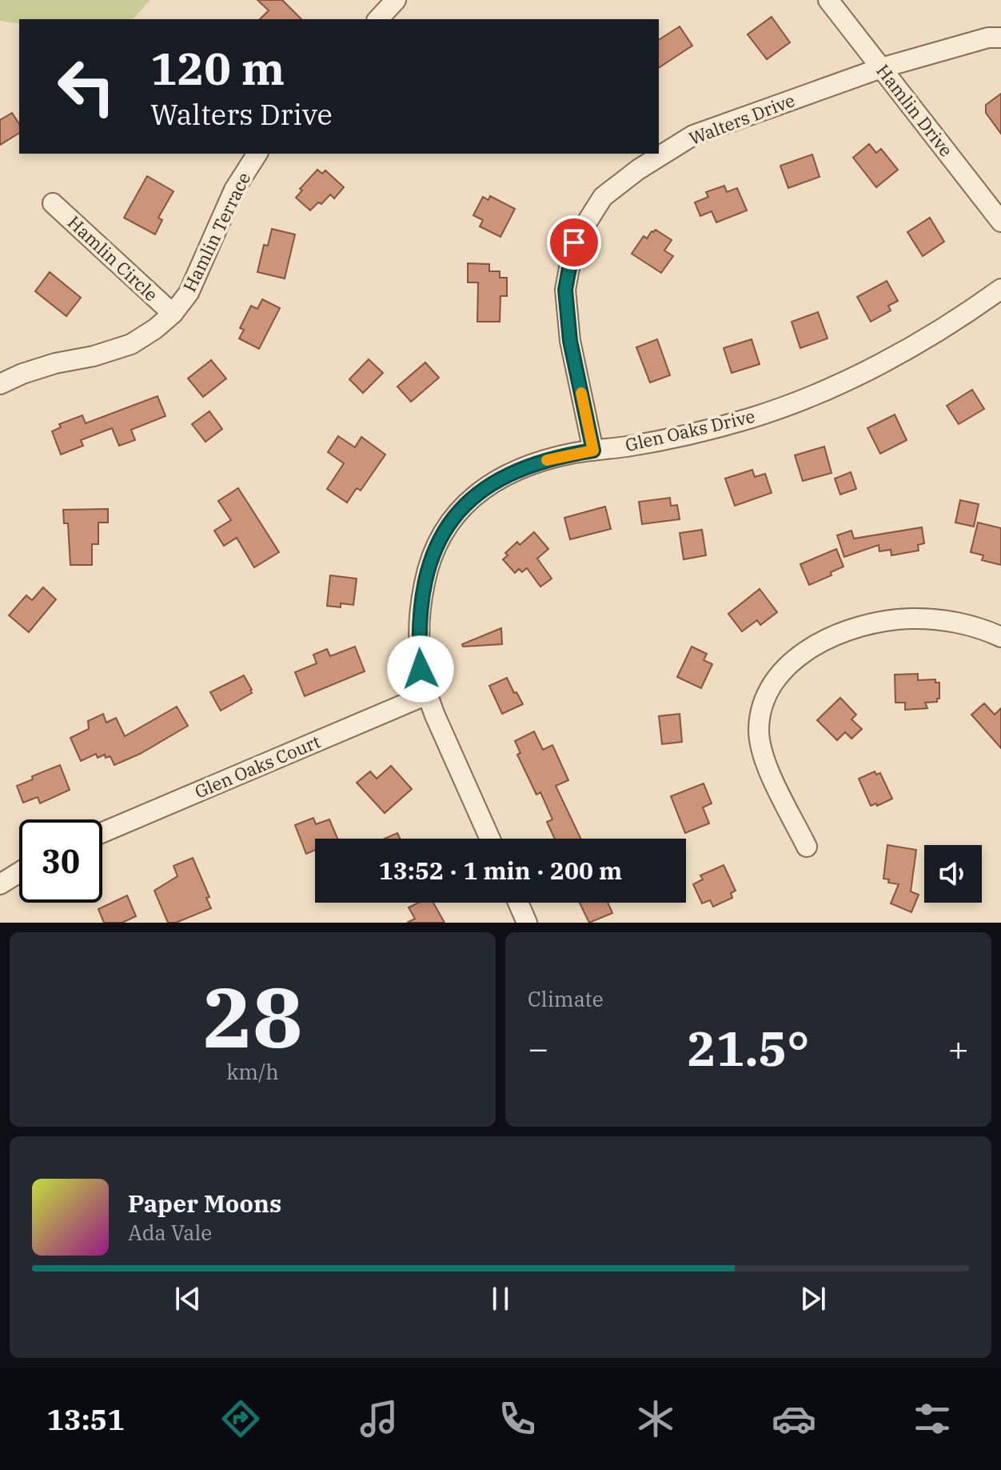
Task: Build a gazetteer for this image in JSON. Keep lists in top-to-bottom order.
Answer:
{
  "streets": {
    "street": [
      "Hamlin Drive",
      "Walters Drive",
      "Hamlin Terrace",
      "Hamlin Circle",
      "Glen Oaks Drive",
      "Glen Oaks Court"
    ]
  },
  "crossings": [
    ["Hamlin Drive", "Walters Drive"],
    ["Walters Drive", "Glen Oaks Drive"],
    ["Hamlin Terrace", "Hamlin Circle"],
    ["Glen Oaks Drive", "Glen Oaks Court"]
  ],
  "page": {
    "turn": ["120 m", "Walters Drive"],
    "limit": "30",
    "trip": "13:52 · 1 min · 200 m",
    "tile": [
      ["28", "km/h"],
      "Climate"
    ],
    "heat": ["−", "21.5°", "+"],
    "song": ["Paper Moons", "Ada Vale"],
    "tabs": "13:51"
  }
}
